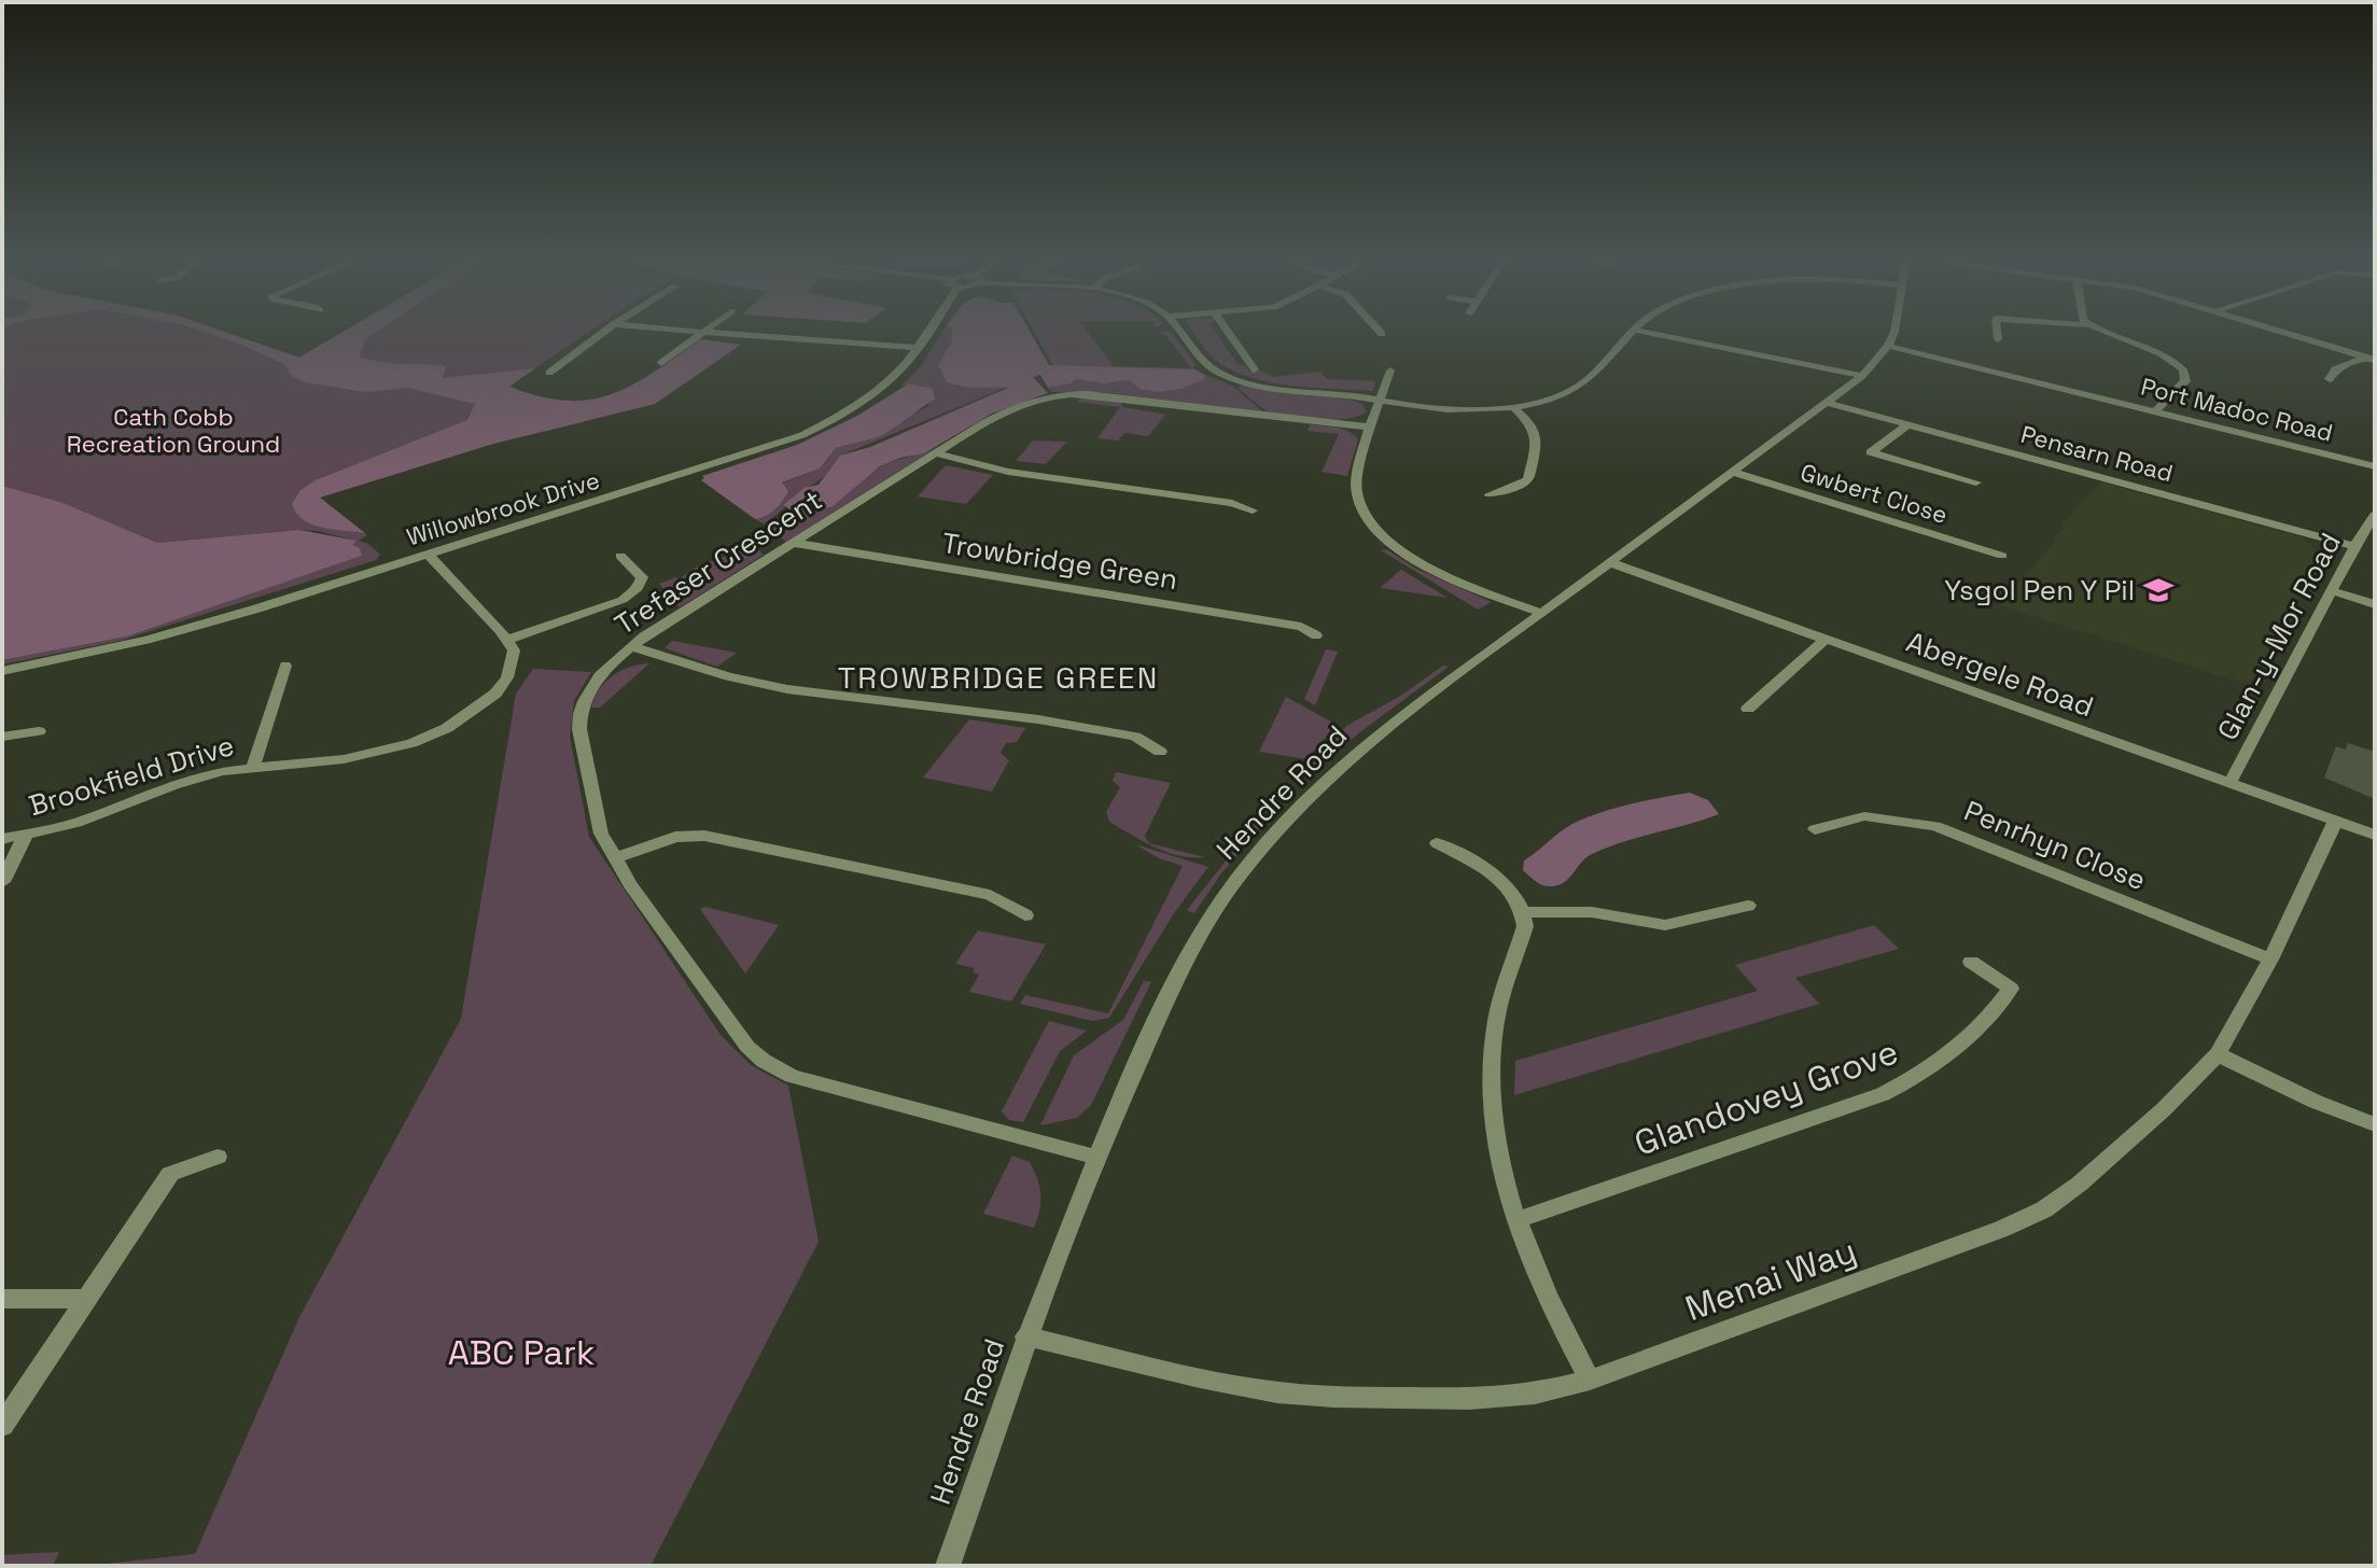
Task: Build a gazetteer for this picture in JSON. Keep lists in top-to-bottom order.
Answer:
{
  "streets": {
    "street": [
      "Port Madoc Road",
      "Pensarn Road",
      "Gwbert Close",
      "Willowbrook Drive",
      "Trowbridge Green",
      "Trefaser Crescent",
      "Glan-y-Mor Road",
      "Abergele Road",
      "Brookfield Drive",
      "Hendre Road",
      "Penrhyn Close",
      "Glandovey Grove",
      "Menai Way"
    ]
  },
  "crossings": [
    ["Port Madoc Road", "Hendre Road"],
    ["Pensarn Road", "Glan-y-Mor Road"],
    ["Pensarn Road", "Hendre Road"],
    ["Gwbert Close", "Hendre Road"],
    ["Trowbridge Green", "Trefaser Crescent"],
    ["Trefaser Crescent", "Hendre Road"],
    ["Glan-y-Mor Road", "Abergele Road"],
    ["Abergele Road", "Hendre Road"],
    ["Abergele Road", "Menai Way"],
    ["Hendre Road", "Menai Way"],
    ["Penrhyn Close", "Menai Way"]
  ],
  "districts": ["TROWBRIDGE GREEN"],
  "parks": ["Cath Cobb Recreation Ground", "ABC Park"],
  "places": {
    "school or university": ["Ysgol Pen Y Pil"]
  }
}
